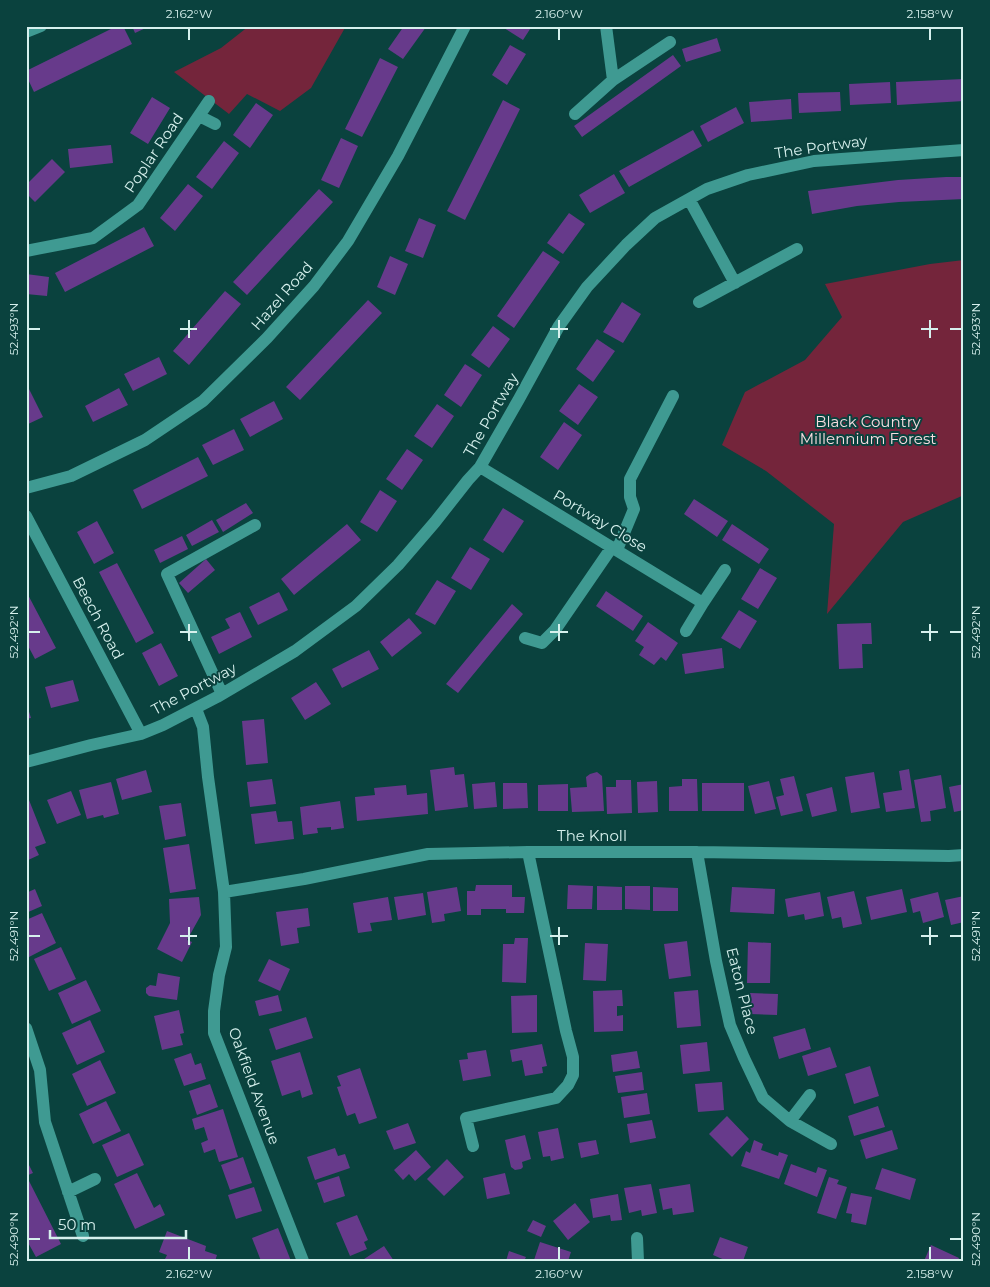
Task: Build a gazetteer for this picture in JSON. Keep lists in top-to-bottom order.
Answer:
{
  "streets": {
    "street": [
      "The Portway",
      "Poplar Road",
      "Hazel Road",
      "Portway Close",
      "Beech Road",
      "The Knoll",
      "Eaton Place",
      "Oakfield Avenue"
    ]
  },
  "crossings": [
    ["The Portway", "Portway Close"],
    ["The Portway", "Beech Road"],
    ["The Portway", "Oakfield Avenue"],
    ["The Knoll", "Eaton Place"],
    ["The Knoll", "Oakfield Avenue"]
  ],
  "parks": ["Black Country Millennium Forest"],
  "scale_bar": "50 m",
  "coordinates": [
    "2.162°W",
    "2.160°W",
    "2.158°W",
    "52.493°N",
    "52.492°N",
    "52.491°N",
    "52.490°N"
  ]
}
